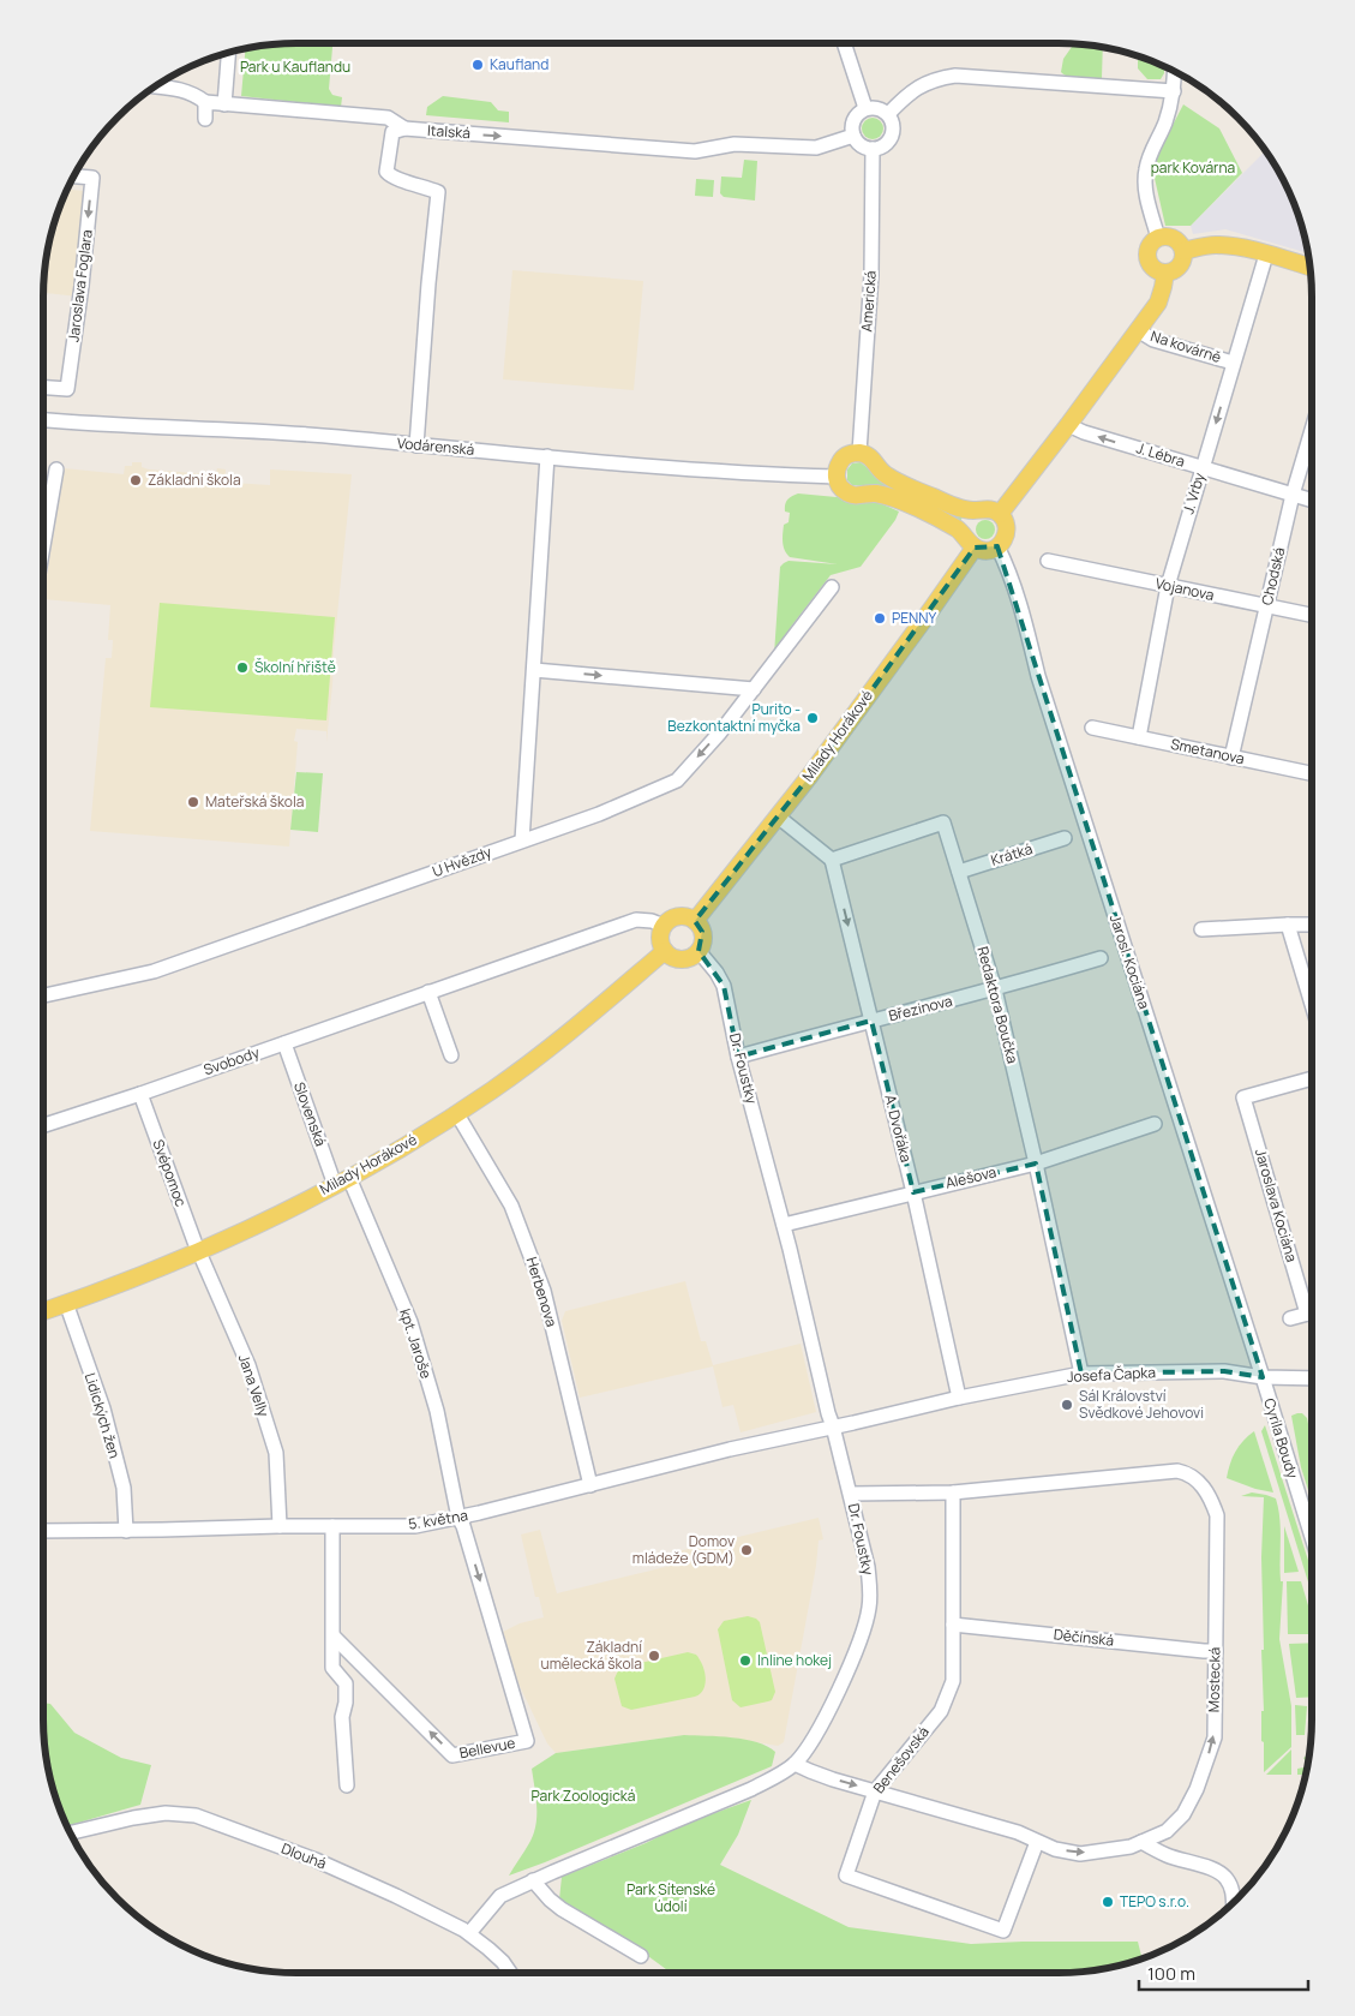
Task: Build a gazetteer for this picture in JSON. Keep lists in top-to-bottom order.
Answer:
{
  "streets": {
    "main road": ["Milady Horákové"],
    "street": [
      "Italská",
      "Jaroslava Foglara",
      "Americká",
      "Na kovárně",
      "Vodárenská",
      "J. Lébra",
      "J. Vrby",
      "Chodská",
      "Vojanova",
      "Smetanova",
      "Krátká",
      "U Hvězdy",
      "Jarosl. Kociána",
      "Redaktora Boučka",
      "Březinova",
      "Svobody",
      "Dr. Foustky",
      "Slovenská",
      "A. Dvořáka",
      "Svépomoc",
      "Alešova",
      "Jaroslava Kociána",
      "Herbenova",
      "kpt. Jaroše",
      "Josefa Čapka",
      "Jana Velly",
      "Lidických žen",
      "Cyrila Boudy",
      "5. května",
      "Děčínská",
      "Mostecká",
      "Bellevue",
      "Benešovská",
      "Dlouhá"
    ]
  },
  "crossings": [
    ["Italská", "Americká"],
    ["Na kovárně", "J. Vrby"],
    ["J. Lébra", "J. Vrby"],
    ["J. Lébra", "Chodská"],
    ["J. Vrby", "Vojanova"],
    ["J. Vrby", "Smetanova"],
    ["Chodská", "Vojanova"],
    ["Chodská", "Smetanova"],
    ["Milady Horákové", "Svobody"],
    ["Milady Horákové", "Dr. Foustky"],
    ["Milady Horákové", "Slovenská"],
    ["Milady Horákové", "Svépomoc"],
    ["Milady Horákové", "Herbenova"],
    ["Milady Horákové", "kpt. Jaroše"],
    ["Milady Horákové", "Jana Velly"],
    ["Milady Horákové", "Lidických žen"],
    ["Krátká", "Redaktora Boučka"],
    ["Jarosl. Kociána", "Josefa Čapka"],
    ["Jarosl. Kociána", "Cyrila Boudy"],
    ["Redaktora Boučka", "Březinova"],
    ["Redaktora Boučka", "A. Dvořáka"],
    ["Redaktora Boučka", "Alešova"],
    ["Redaktora Boučka", "Josefa Čapka"],
    ["Březinova", "Dr. Foustky"],
    ["Březinova", "A. Dvořáka"],
    ["Svobody", "Dr. Foustky"],
    ["Svobody", "Slovenská"],
    ["Svobody", "Svépomoc"],
    ["Dr. Foustky", "Alešova"],
    ["Dr. Foustky", "Josefa Čapka"],
    ["Dr. Foustky", "5. května"],
    ["Dr. Foustky", "Mostecká"],
    ["Dr. Foustky", "Dlouhá"],
    ["Slovenská", "kpt. Jaroše"],
    ["A. Dvořáka", "Alešova"],
    ["A. Dvořáka", "Josefa Čapka"],
    ["Svépomoc", "Jana Velly"],
    ["Herbenova", "5. května"],
    ["kpt. Jaroše", "5. května"],
    ["kpt. Jaroše", "Bellevue"],
    ["Josefa Čapka", "Cyrila Boudy"],
    ["Josefa Čapka", "5. května"],
    ["Jana Velly", "5. května"],
    ["Lidických žen", "5. května"],
    ["5. května", "Bellevue"],
    ["Děčínská", "Mostecká"],
    ["Děčínská", "Benešovská"],
    ["Mostecká", "Benešovská"]
  ],
  "one_way": ["Italská", "Jaroslava Foglara", "J. Lébra"],
  "parks": [
    "Park u Kauflandu",
    "park Kovárna",
    "Park Zoologická",
    "Park Sítenské údolí"
  ],
  "places": [
    "Kaufland",
    "Základní škola",
    "PENNY",
    "Školní hřiště",
    "Purito - Bezkontaktní myčka",
    "Mateřská škola",
    "Sál Království Svědkové Jehovovi",
    "Domov mládeže (GDM)",
    "Základní umělecká škola",
    "Inline hokej",
    "TEPO s.r.o."
  ],
  "scale_bar": "100 m"
}
